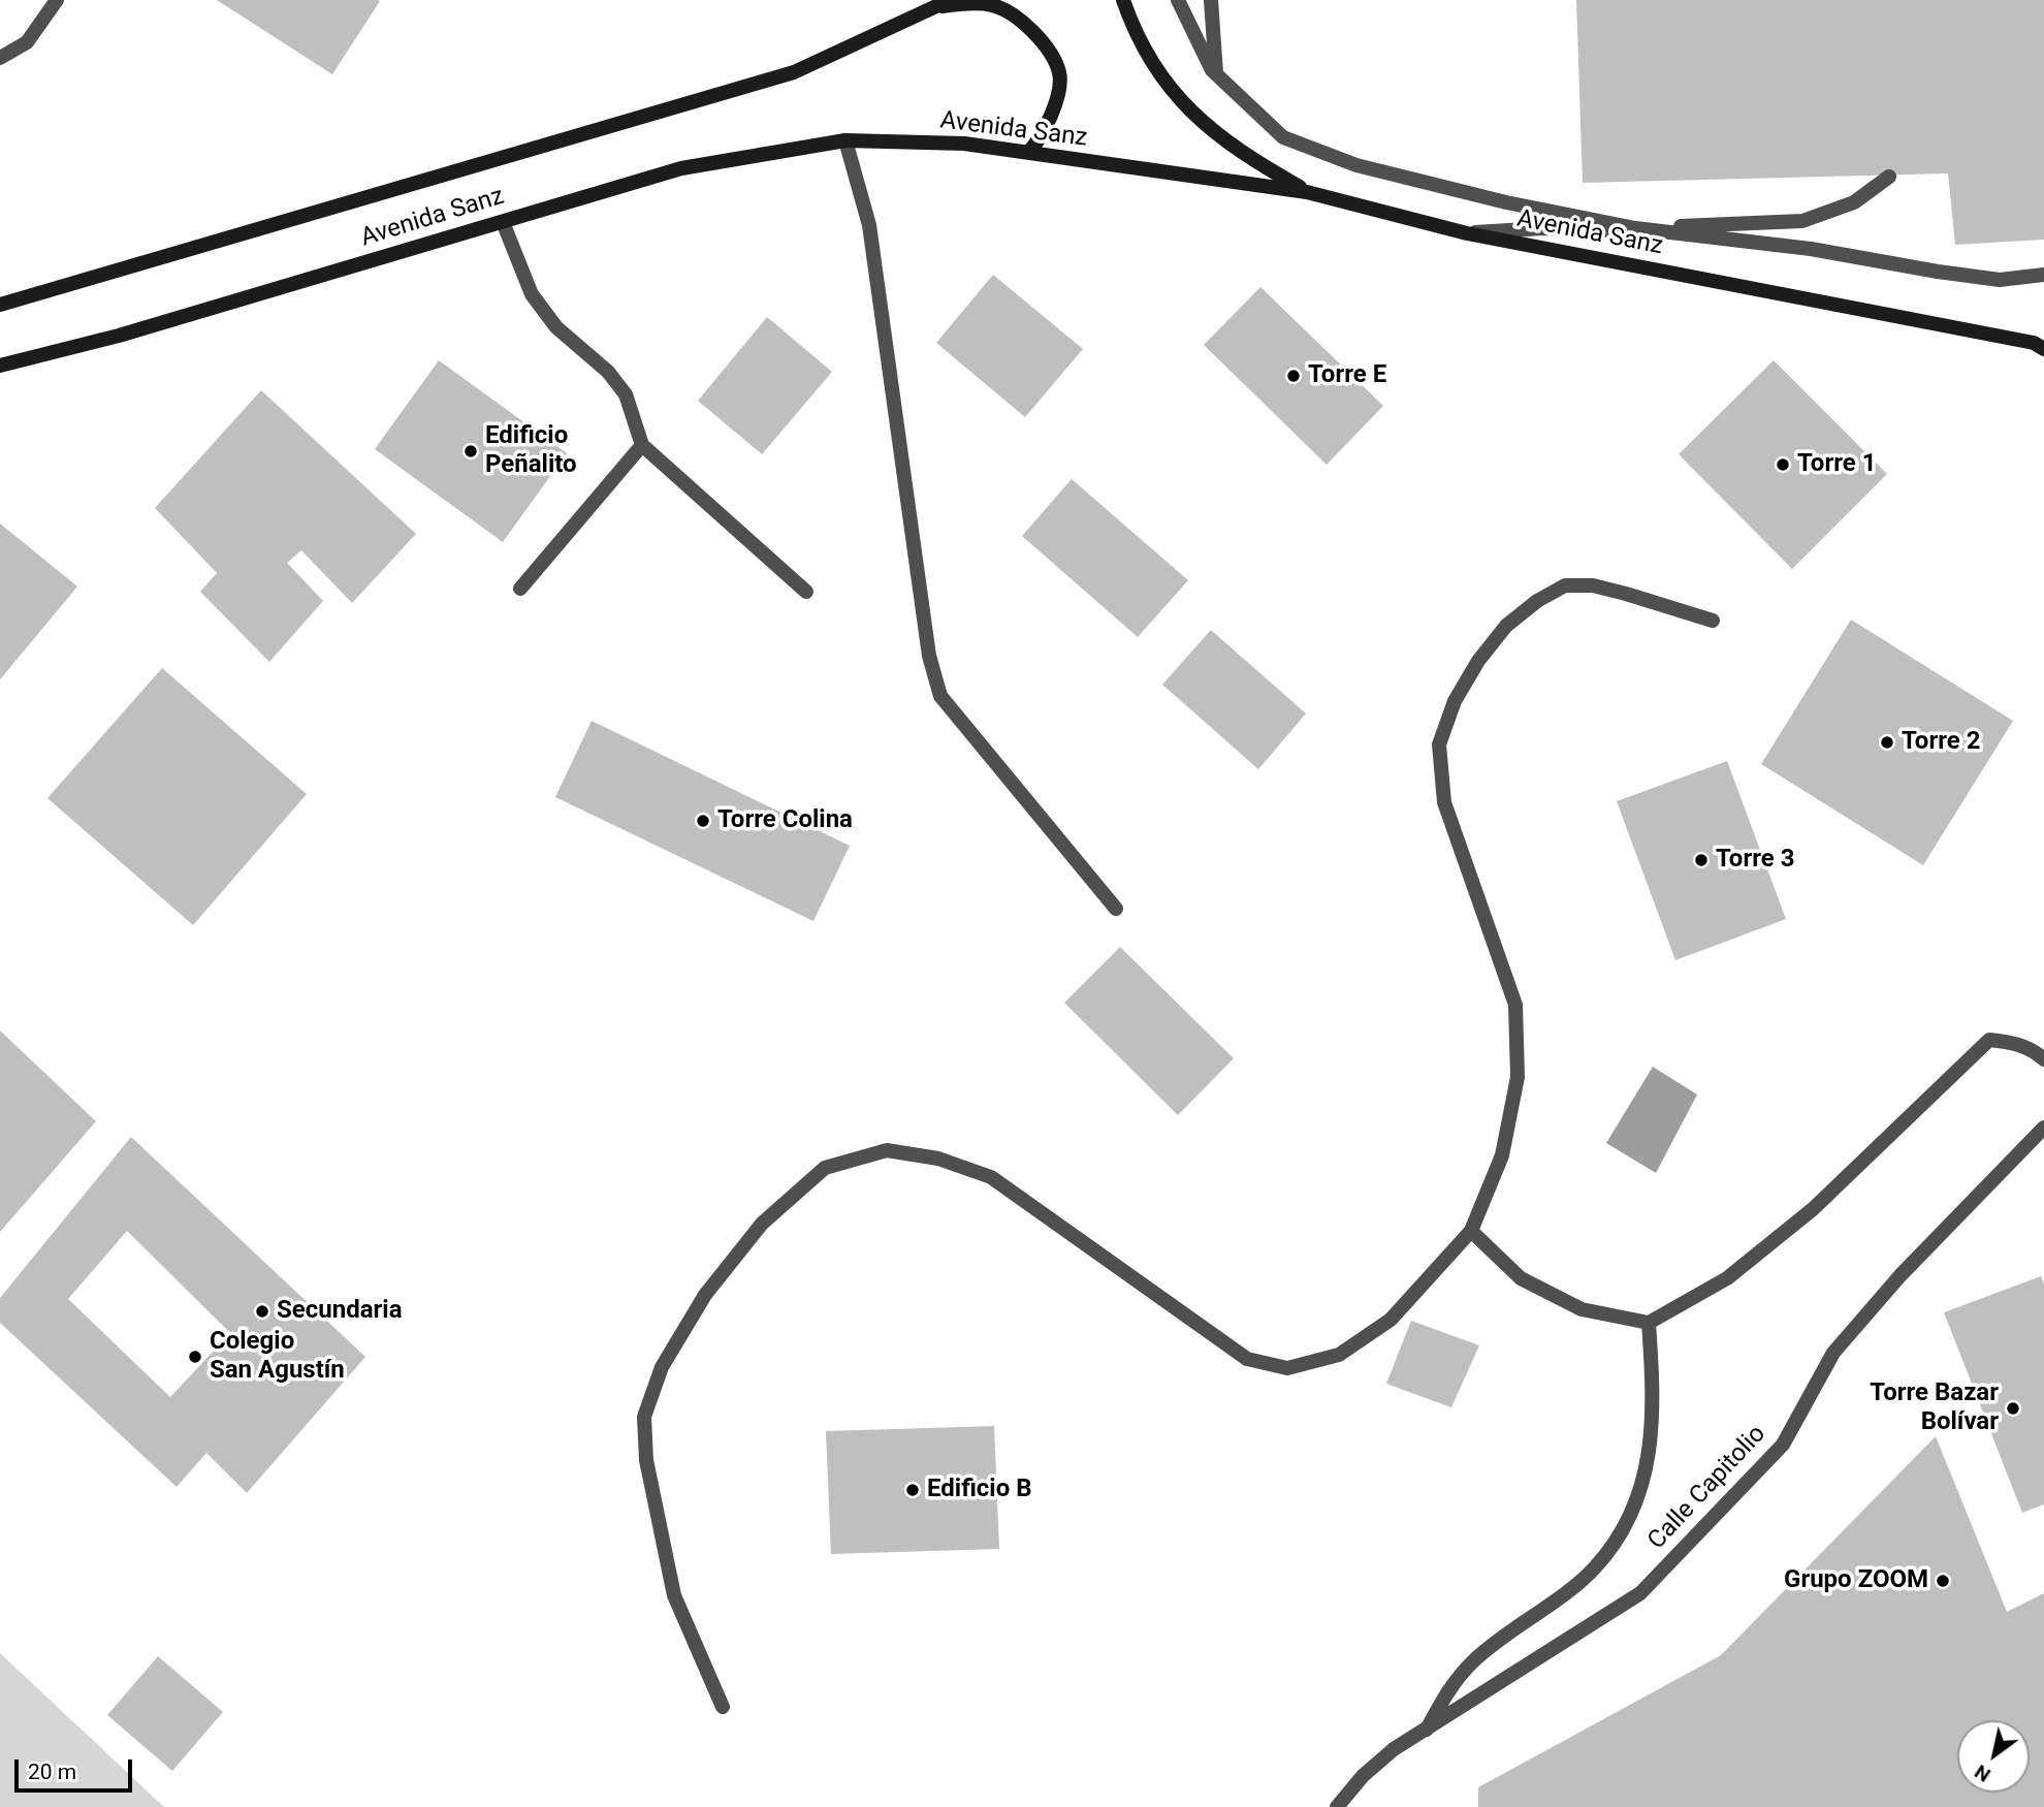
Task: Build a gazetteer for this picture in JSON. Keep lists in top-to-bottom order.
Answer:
{
  "streets": {
    "street": ["Avenida Sanz", "Calle Capitolio"]
  },
  "places": [
    "Torre E",
    "Edificio Peñalito",
    "Torre 1",
    "Torre 2",
    "Torre Colina",
    "Torre 3",
    "Secundaria",
    "Colegio San Agustín",
    "Torre Bazar Bolívar",
    "Edificio B",
    "Grupo ZOOM"
  ],
  "scale_bar": "20 m",
  "north": "bottom left"
}
